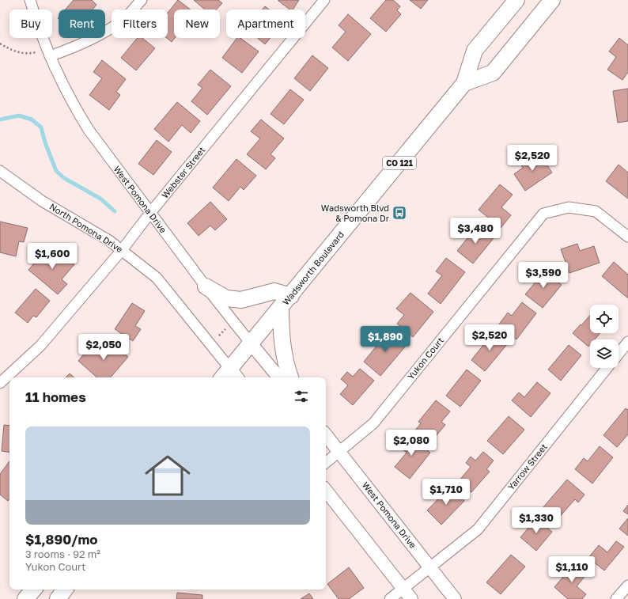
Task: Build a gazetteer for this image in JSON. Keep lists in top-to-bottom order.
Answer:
{
  "streets": {
    "main road": ["CO 121", "Wadsworth Boulevard"],
    "street": [
      "Webster Street",
      "West Pomona Drive",
      "North Pomona Drive",
      "Yukon Court",
      "Yarrow Street"
    ]
  },
  "crossings": [
    ["Webster Street", "West Pomona Drive"],
    ["Webster Street", "North Pomona Drive"],
    ["West Pomona Drive", "Wadsworth Boulevard"],
    ["West Pomona Drive", "Yukon Court"],
    ["West Pomona Drive", "Yarrow Street"],
    ["North Pomona Drive", "Wadsworth Boulevard"]
  ],
  "places": {
    "bus stop": ["Wadsworth Blvd & Pomona Dr"]
  },
  "page": {
    "chip": [
      "Buy",
      "Rent",
      "Filters",
      "New",
      "Apartment"
    ],
    "price": [
      "$2,520",
      "$3,480",
      "$1,600",
      "$3,590",
      "$2,520",
      "$1,890",
      "$2,050",
      "$2,080",
      "$1,710",
      "$1,330",
      "$1,110"
    ],
    "heading": "11 homes",
    "list": [
      {
        "name": "$1,890/mo",
        "note": "3 rooms · 92 m² · Yukon Court"
      }
    ]
  }
}
